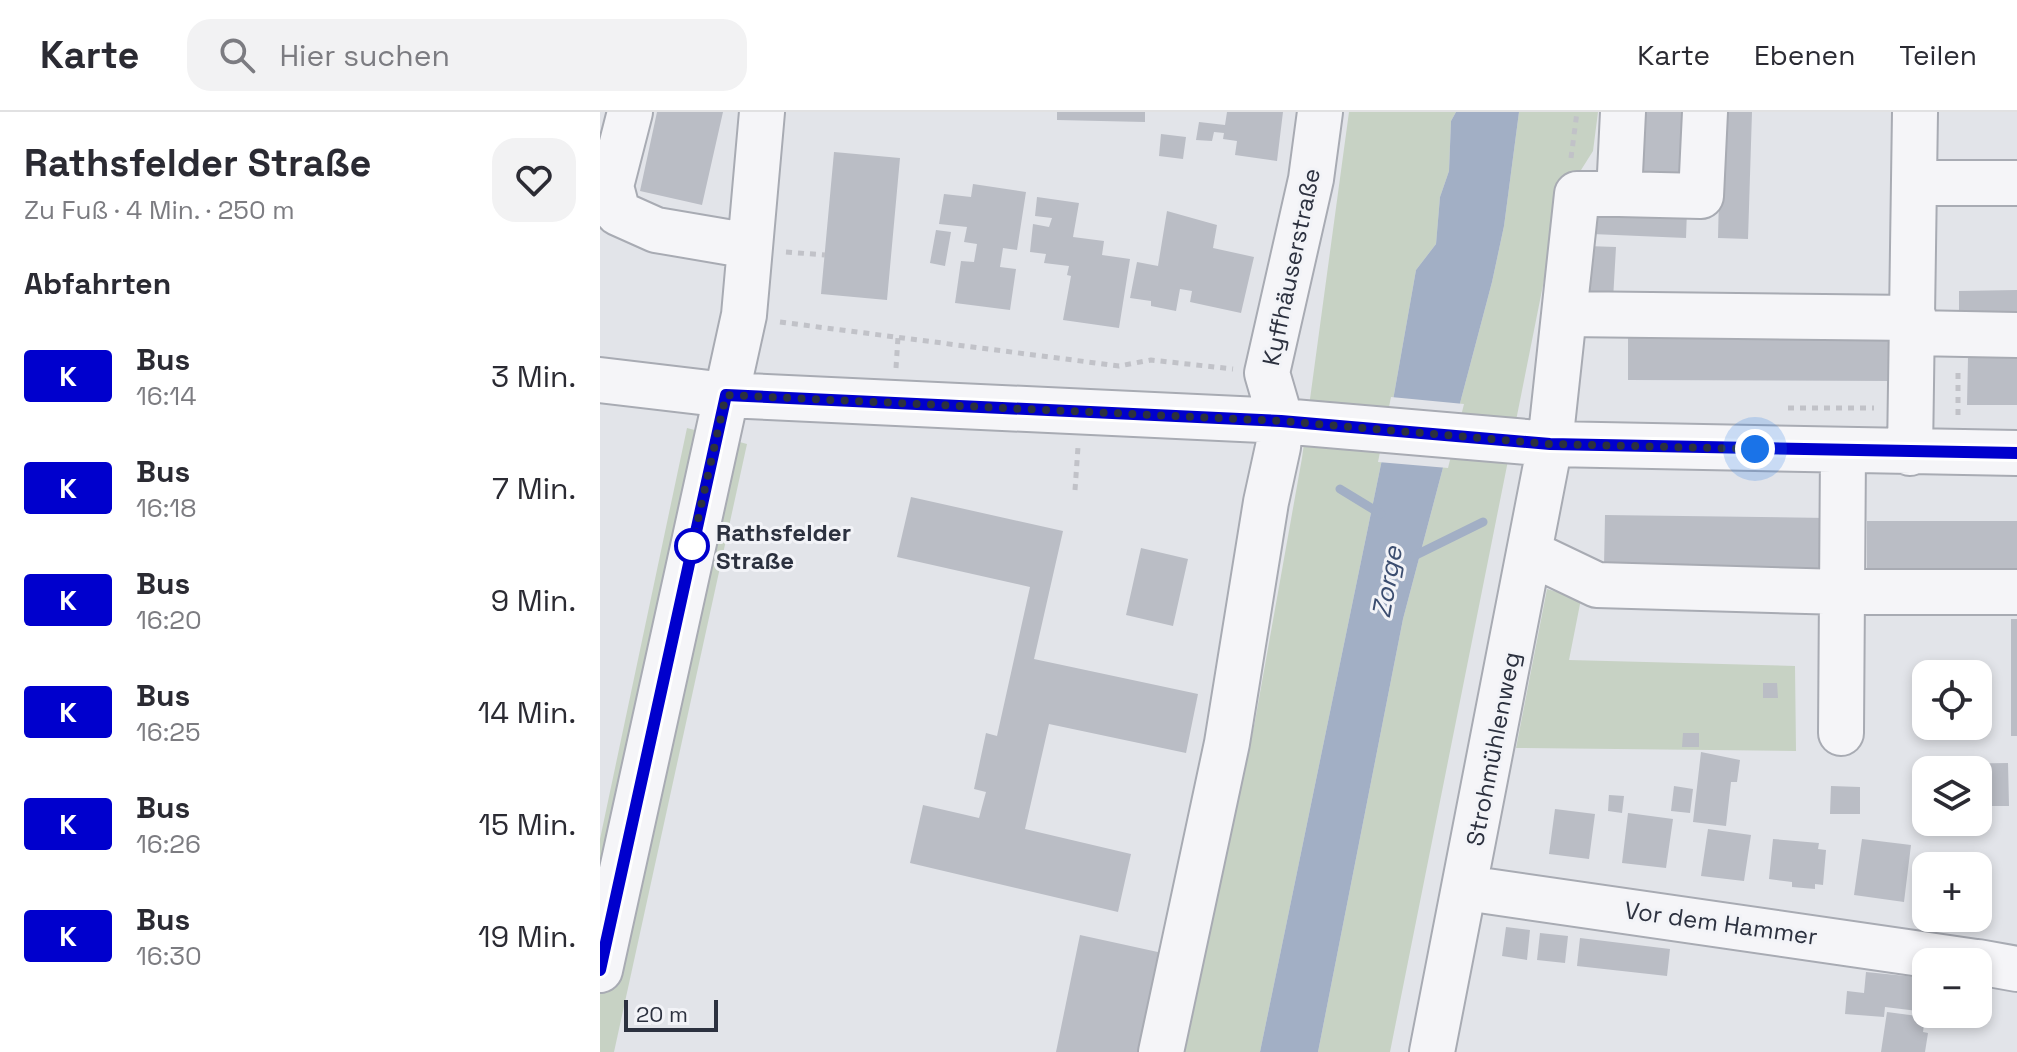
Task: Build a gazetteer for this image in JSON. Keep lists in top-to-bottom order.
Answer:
{
  "streets": {
    "street": ["Kyffhäuserstraße", "Strohmühlenweg", "Vor dem Hammer"]
  },
  "crossings": [
    ["Strohmühlenweg", "Vor dem Hammer"]
  ],
  "water": ["Zorge"],
  "places": ["Rathsfelder Straße"],
  "lines": ["bus line K"],
  "scale_bar": "20 m",
  "page": {
    "header": "Karte",
    "search": "Hier suchen",
    "nav": ["Karte", "Ebenen", "Teilen"],
    "heading": [
      ["Rathsfelder Straße", "Zu Fuß · 4 Min. · 250 m"],
      "Abfahrten"
    ],
    "list": [
      {
        "mark": "K",
        "name": "Bus",
        "note": "16:14",
        "value": "3 Min."
      },
      {
        "mark": "K",
        "name": "Bus",
        "note": "16:18",
        "value": "7 Min."
      },
      {
        "mark": "K",
        "name": "Bus",
        "note": "16:20",
        "value": "9 Min."
      },
      {
        "mark": "K",
        "name": "Bus",
        "note": "16:25",
        "value": "14 Min."
      },
      {
        "mark": "K",
        "name": "Bus",
        "note": "16:26",
        "value": "15 Min."
      },
      {
        "mark": "K",
        "name": "Bus",
        "note": "16:30",
        "value": "19 Min."
      }
    ],
    "map_buttons": ["+", "−"],
    "scale": "20 m"
  }
}
